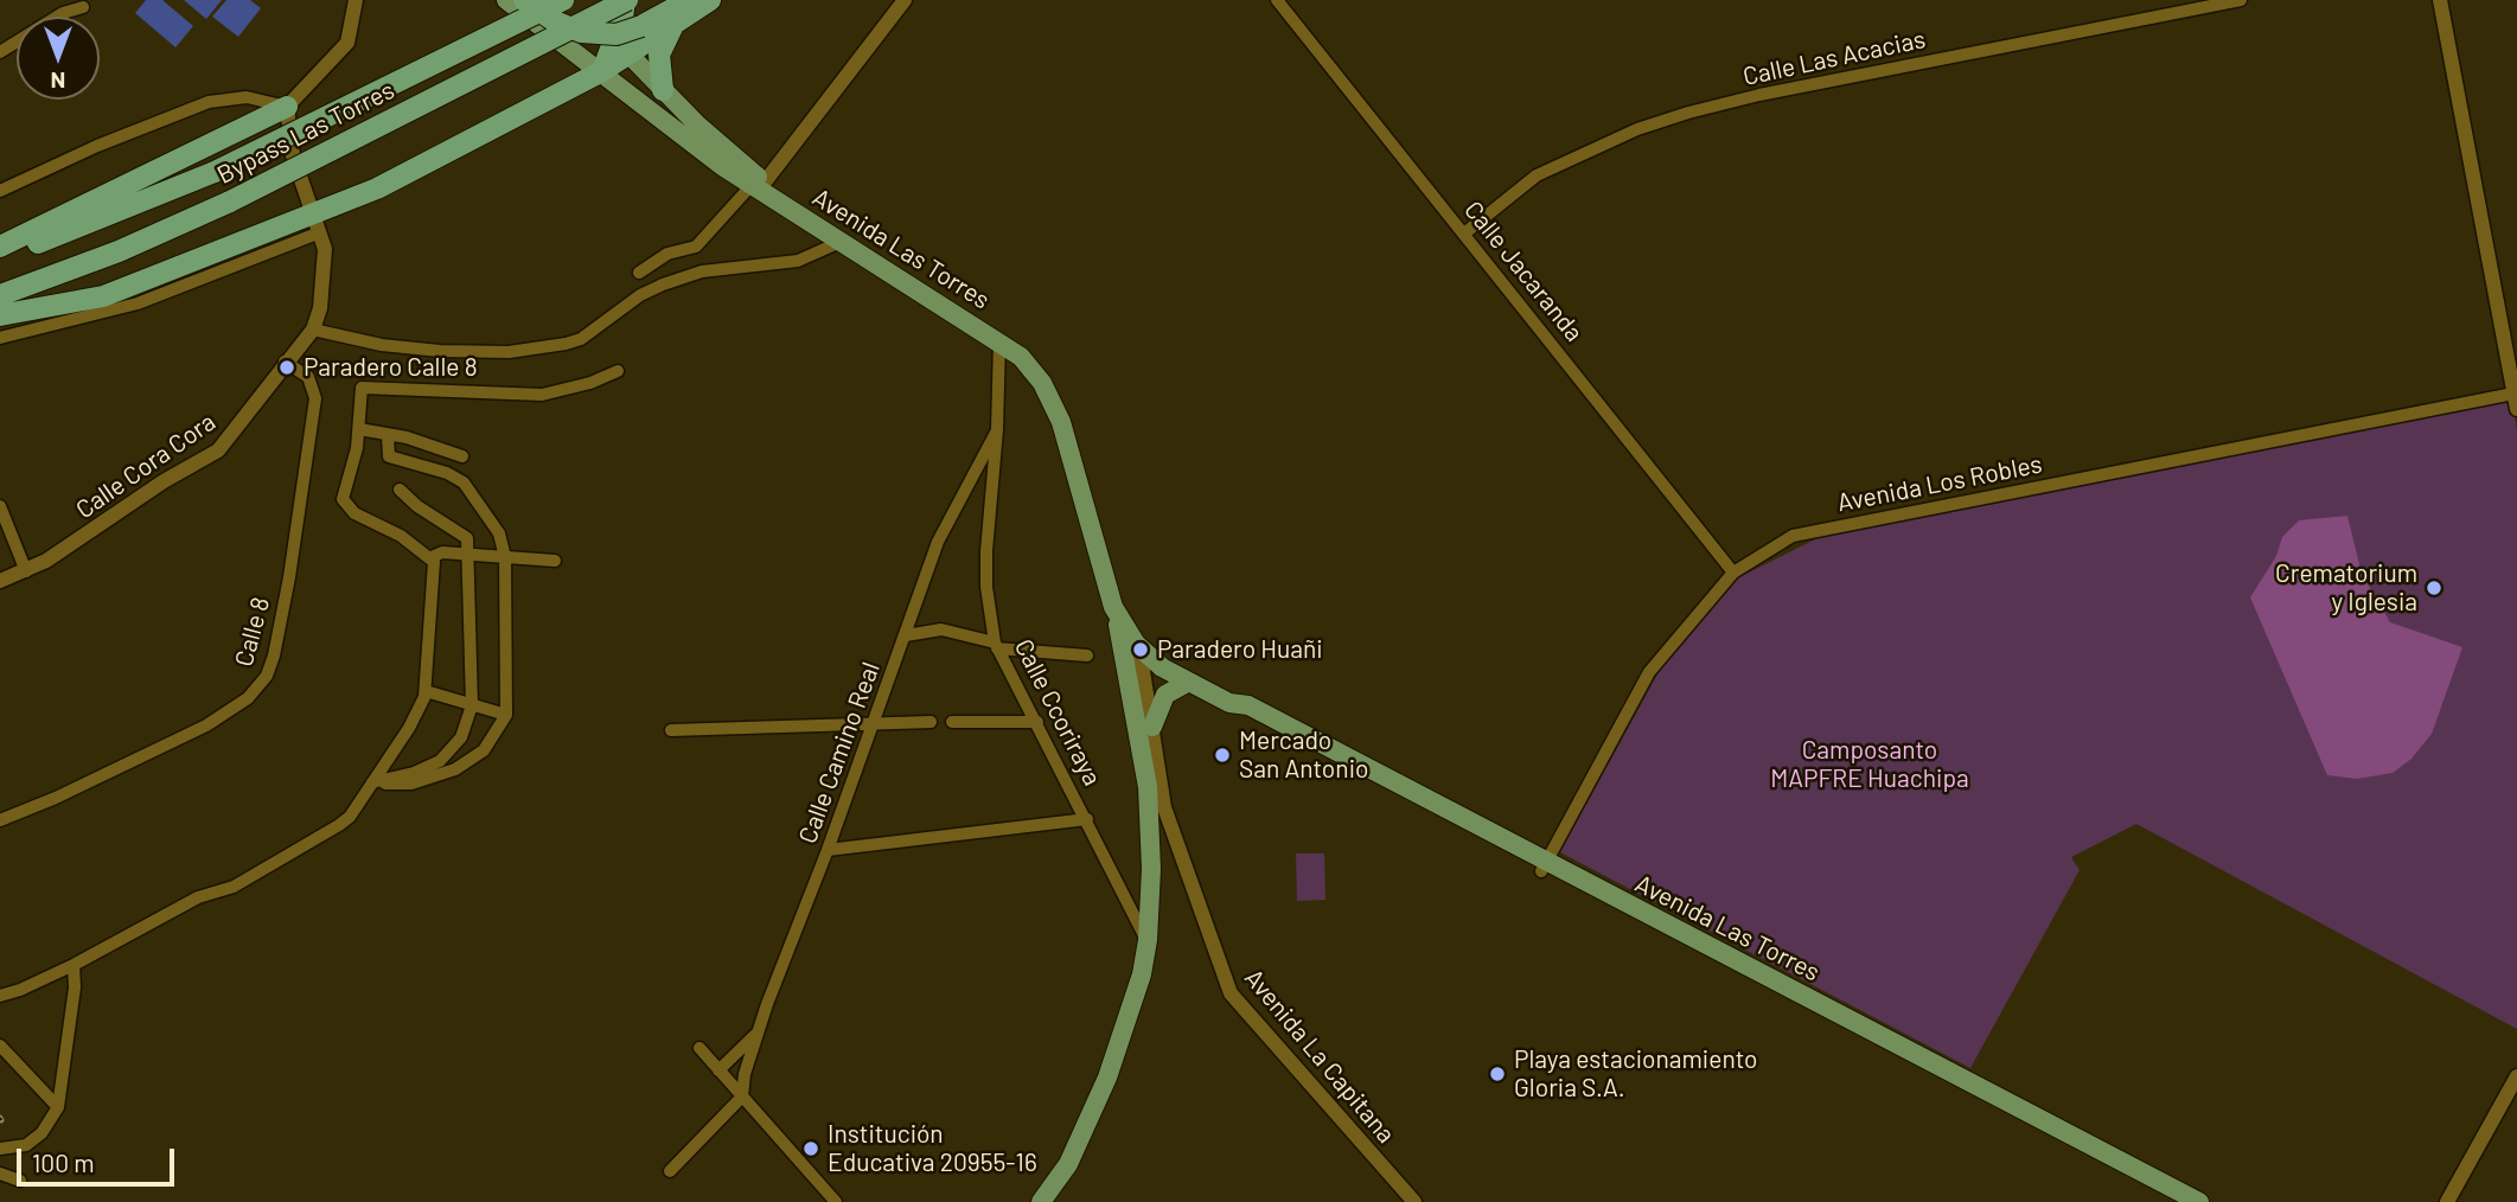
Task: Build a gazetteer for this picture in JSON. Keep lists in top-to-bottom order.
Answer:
{
  "streets": {
    "highway": ["Bypass Las Torres"],
    "main road": ["Avenida Las Torres"],
    "street": [
      "Calle Las Acacias",
      "Calle Jacaranda",
      "Calle Cora Cora",
      "Avenida Los Robles",
      "Calle 8",
      "Calle Ccoriraya",
      "Calle Camino Real",
      "Avenida La Capitana"
    ]
  },
  "crossings": [
    ["Calle Las Acacias", "Calle Jacaranda"],
    ["Bypass Las Torres", "Avenida Las Torres"],
    ["Avenida Las Torres", "Avenida Los Robles"],
    ["Avenida Las Torres", "Calle Ccoriraya"],
    ["Avenida Las Torres", "Avenida La Capitana"],
    ["Calle Jacaranda", "Avenida Los Robles"],
    ["Calle Cora Cora", "Calle 8"],
    ["Calle Ccoriraya", "Calle Camino Real"]
  ],
  "parks": ["Camposanto MAPFRE Huachipa"],
  "places": [
    "Paradero Calle 8",
    "Crematorium y Iglesia",
    "Paradero Huañi",
    "Mercado San Antonio",
    "Playa estacionamiento Gloria S.A.",
    "Institución Educativa 20955-16"
  ],
  "scale_bar": "100 m",
  "north": "bottom"
}
